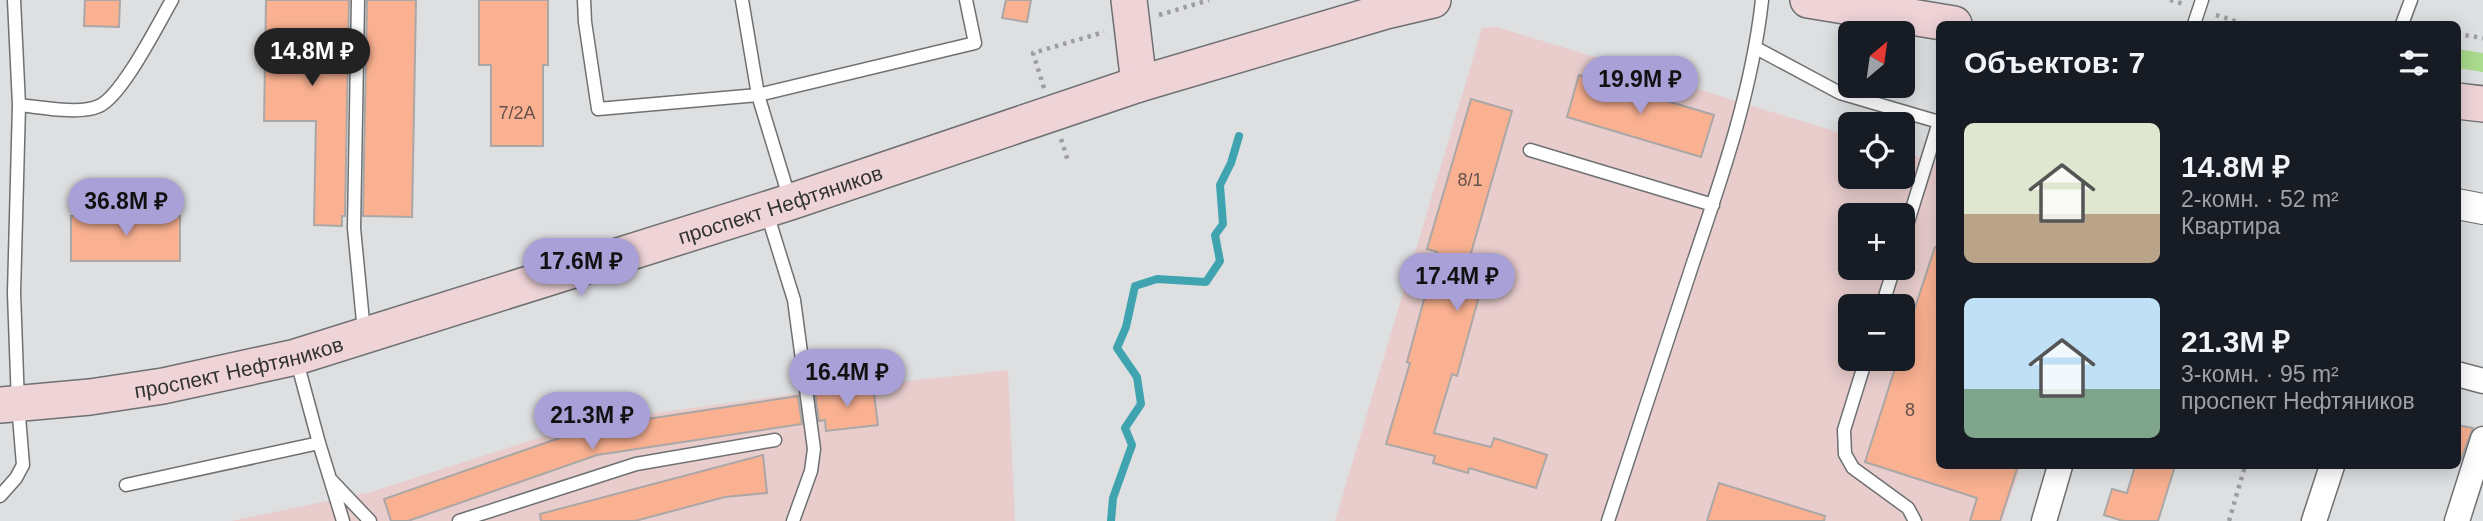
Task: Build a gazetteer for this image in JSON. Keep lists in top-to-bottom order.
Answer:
{
  "streets": {
    "main road": ["проспект Нефтяников"]
  },
  "house_numbers": ["7/2А", "8/1", "8"],
  "north": "top right",
  "page": {
    "map_buttons": ["+", "−"],
    "heading": "Объектов: 7",
    "price": [
      "14.8M ₽",
      "19.9M ₽",
      "36.8M ₽",
      "17.6M ₽",
      "17.4M ₽",
      "16.4M ₽",
      "21.3M ₽"
    ],
    "list": [
      {
        "name": "14.8M ₽",
        "note": "2-комн. · 52 m² · Квартира"
      },
      {
        "name": "21.3M ₽",
        "note": "3-комн. · 95 m² · проспект Нефтяников"
      }
    ]
  }
}
